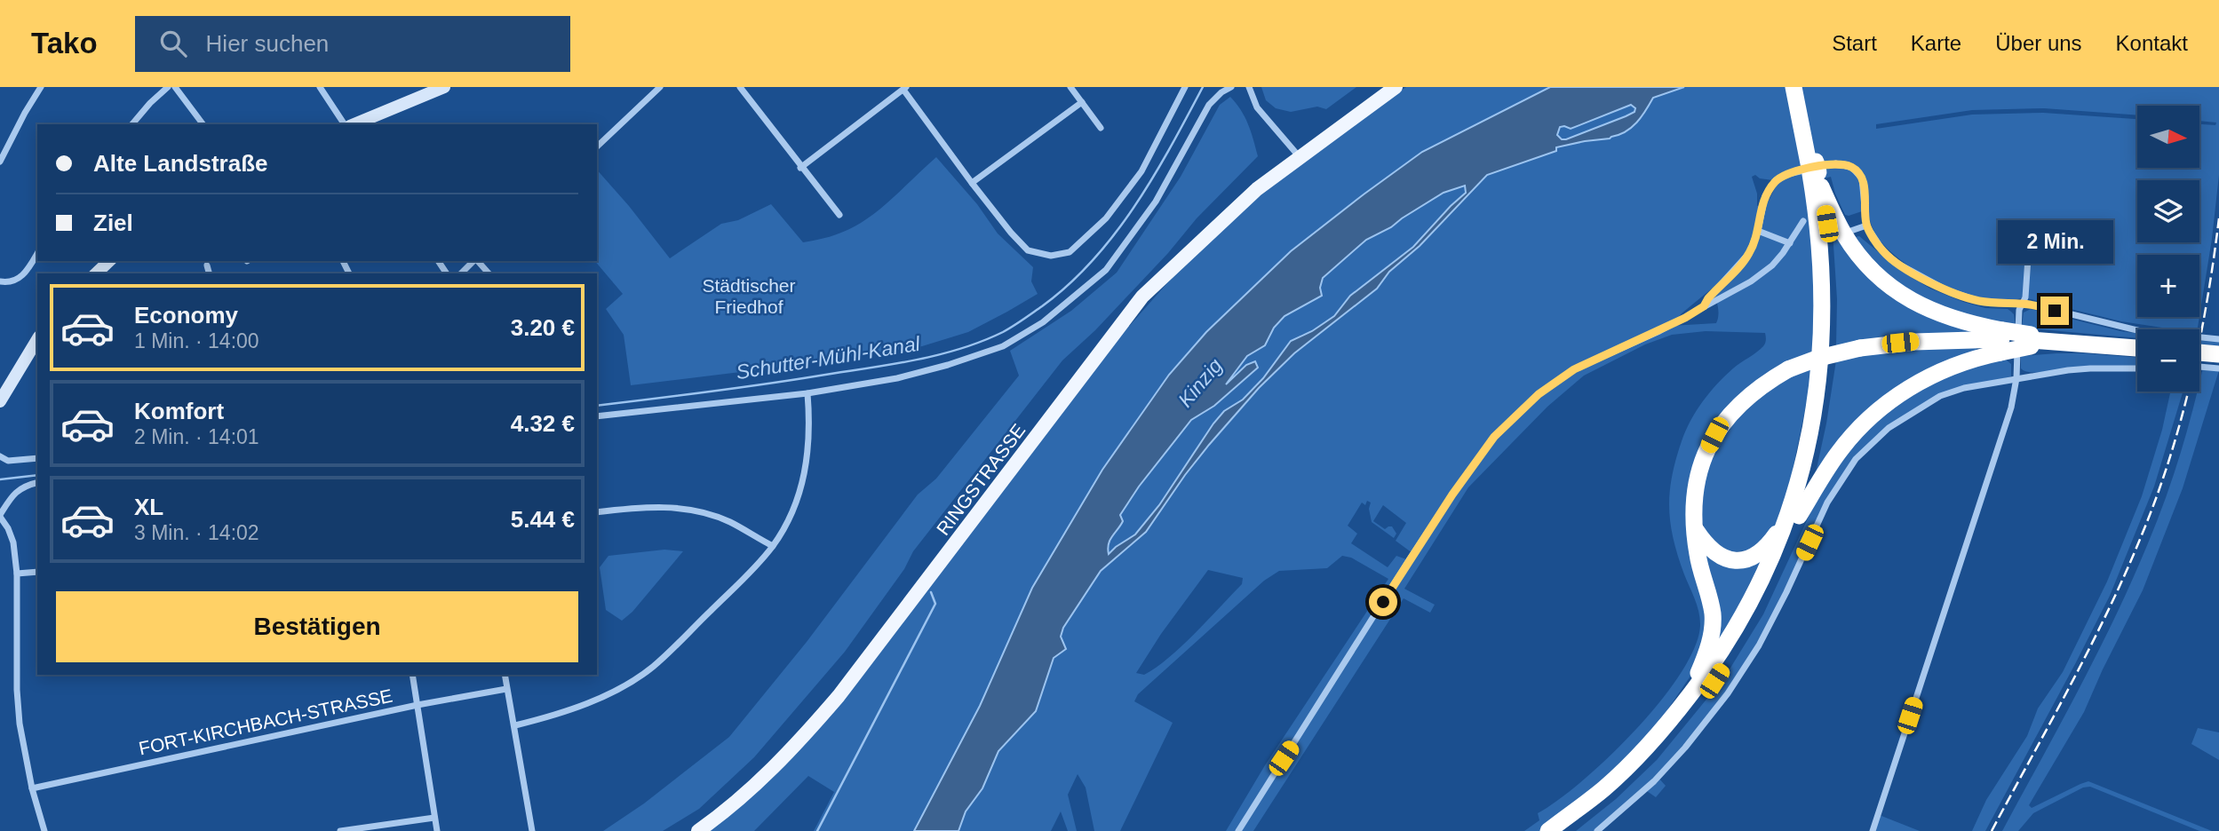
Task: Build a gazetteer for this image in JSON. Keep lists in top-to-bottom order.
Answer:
{
  "streets": {
    "main road": ["RINGSTRASSE"],
    "street": ["FORT-KIRCHBACH-STRASSE"]
  },
  "water": ["Schutter-Mühl-Kanal", "Kinzig"],
  "parks": ["Städtischer Friedhof"],
  "north": "right",
  "page": {
    "header": "Tako",
    "search": "Hier suchen",
    "nav": [
      "Start",
      "Karte",
      "Über uns",
      "Kontakt"
    ],
    "map_buttons": ["+", "−"],
    "banner": ["Alte Landstraße", "Ziel"],
    "bubble": "2 Min.",
    "list": [
      {
        "name": "Economy",
        "note": "1 Min. · 14:00",
        "value": "3.20 €"
      },
      {
        "name": "Komfort",
        "note": "2 Min. · 14:01",
        "value": "4.32 €"
      },
      {
        "name": "XL",
        "note": "3 Min. · 14:02",
        "value": "5.44 €"
      }
    ],
    "buttons": "Bestätigen"
  }
}
